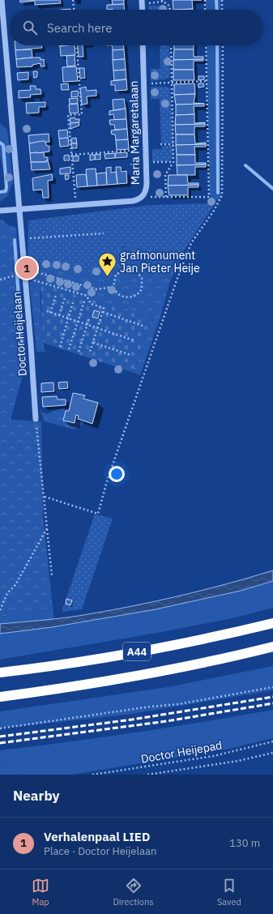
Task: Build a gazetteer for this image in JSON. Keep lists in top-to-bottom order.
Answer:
{
  "streets": {
    "highway": ["A44"],
    "street": ["Maria Margaretalaan", "Doctor Heijelaan"],
    "path": ["Doctor Heijepad"]
  },
  "crossings": [
    ["Maria Margaretalaan", "Doctor Heijelaan"]
  ],
  "places": {
    "place": ["grafmonument Jan Pieter Heije"]
  },
  "page": {
    "search": "Search here",
    "pins": "1",
    "heading": "Nearby",
    "list": [
      {
        "mark": "1",
        "name": "Verhalenpaal LIED",
        "note": "Place · Doctor Heijelaan",
        "value": "130 m"
      }
    ],
    "nav": ["Map", "Directions", "Saved"]
  }
}
